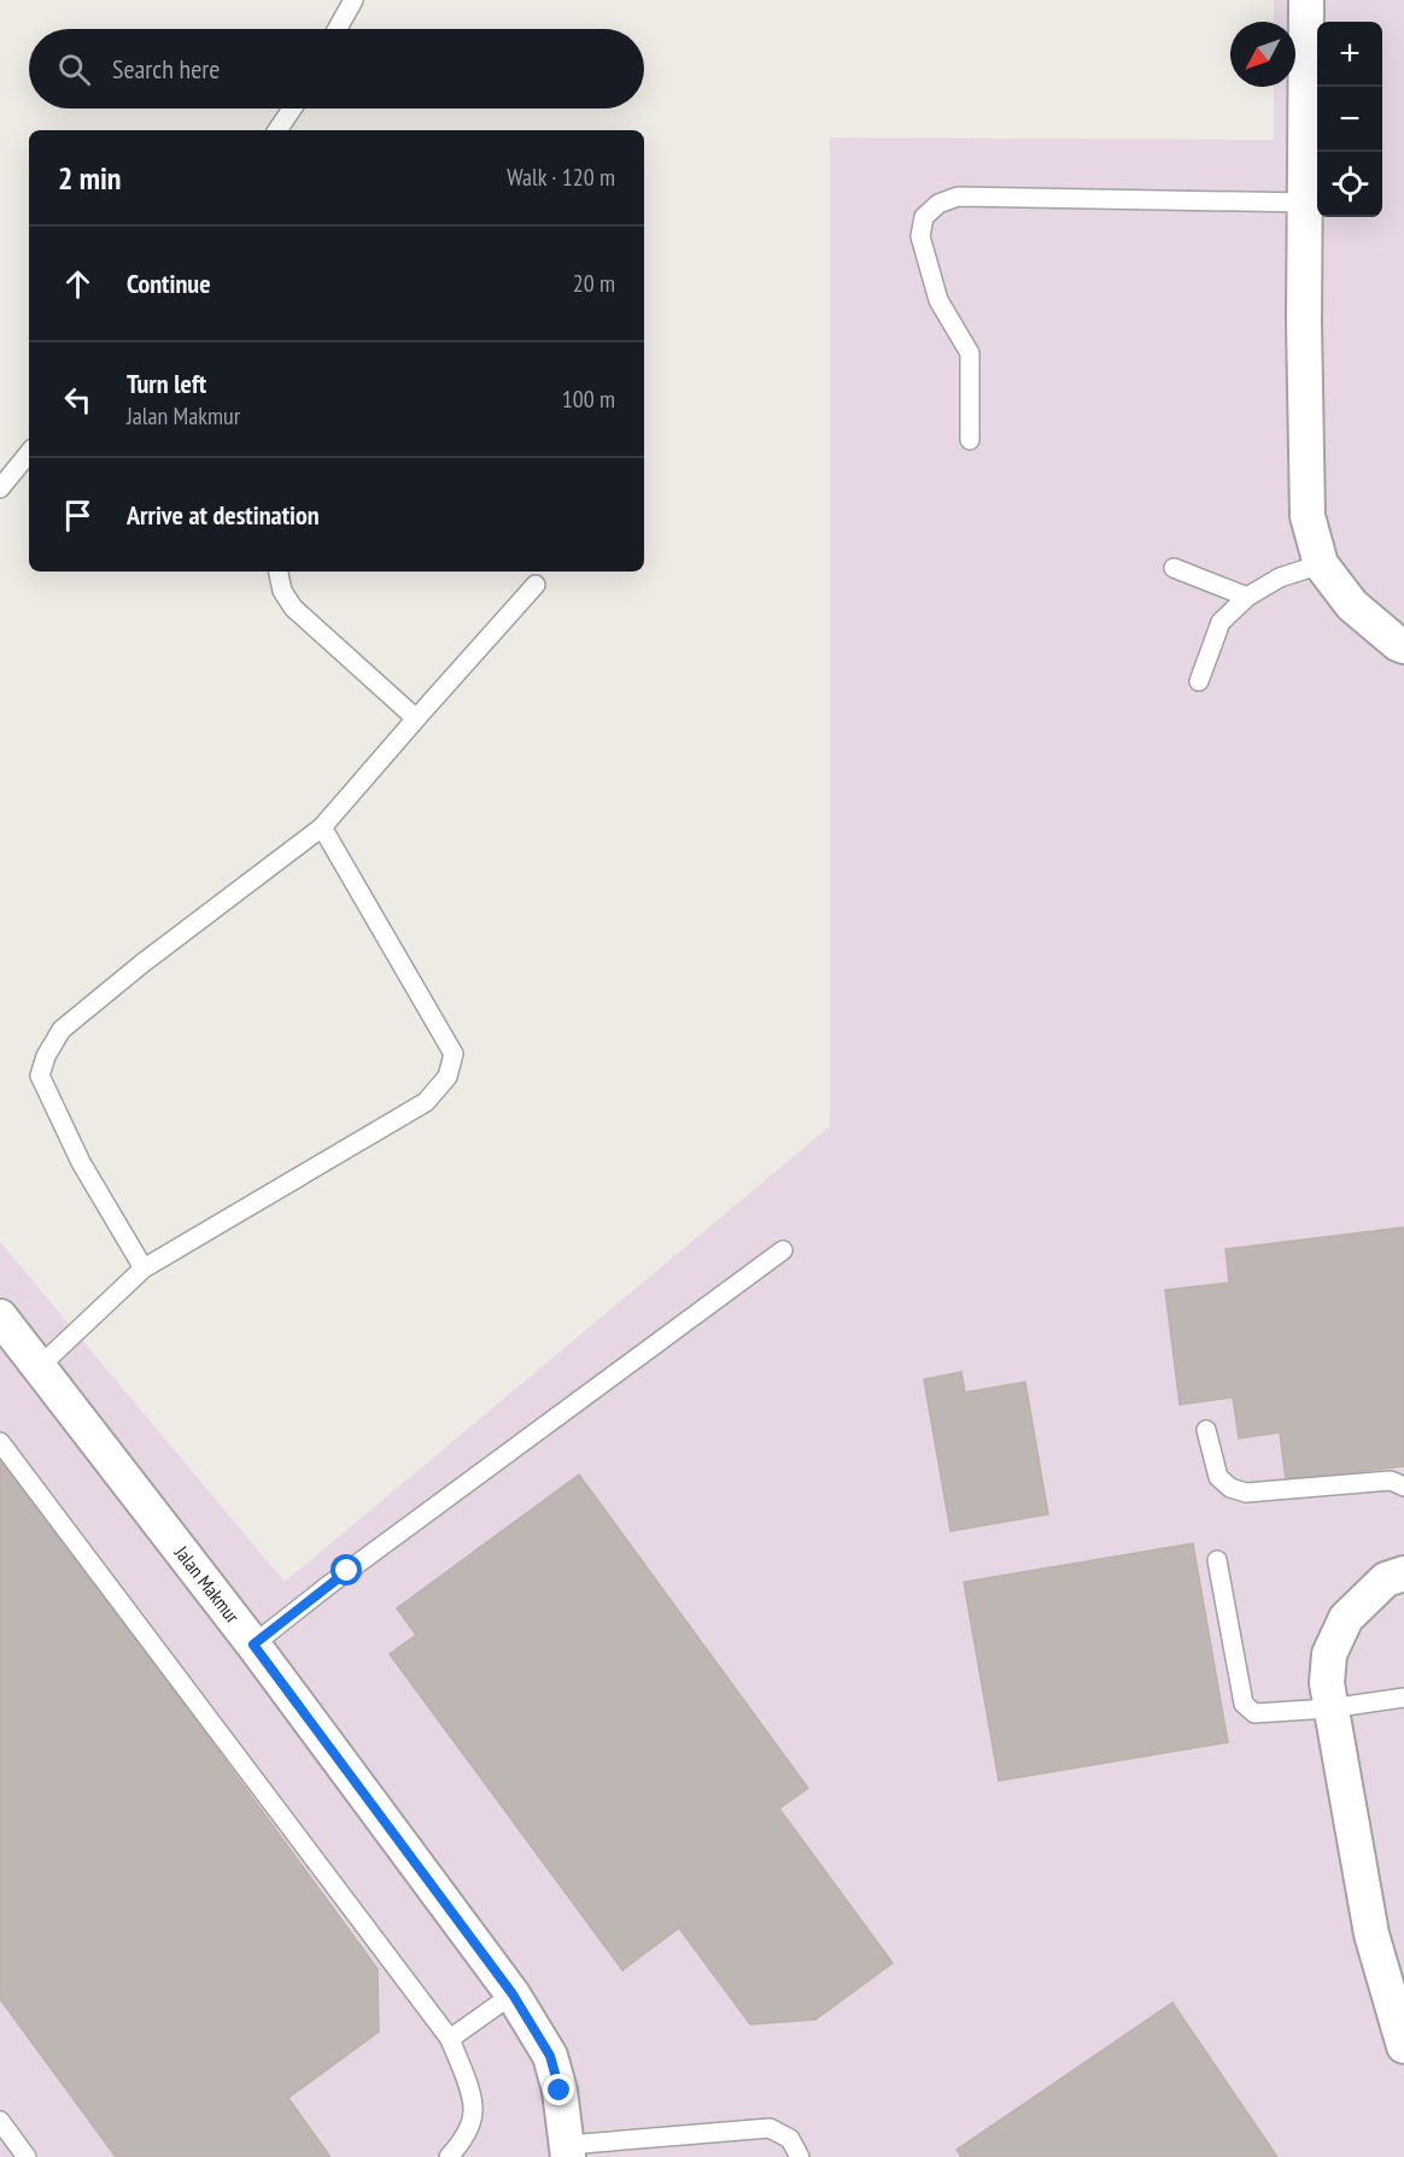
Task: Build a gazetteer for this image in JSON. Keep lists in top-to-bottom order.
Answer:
{
  "streets": {
    "street": ["Jalan Makmur"]
  },
  "north": "bottom left",
  "page": {
    "map_buttons": ["+", "−"],
    "search": "Search here",
    "heading": ["2 min", "Walk · 120 m"],
    "list": [
      ["Continue", "20 m"],
      ["Turn left", "Jalan Makmur", "100 m"],
      "Arrive at destination"
    ]
  }
}
